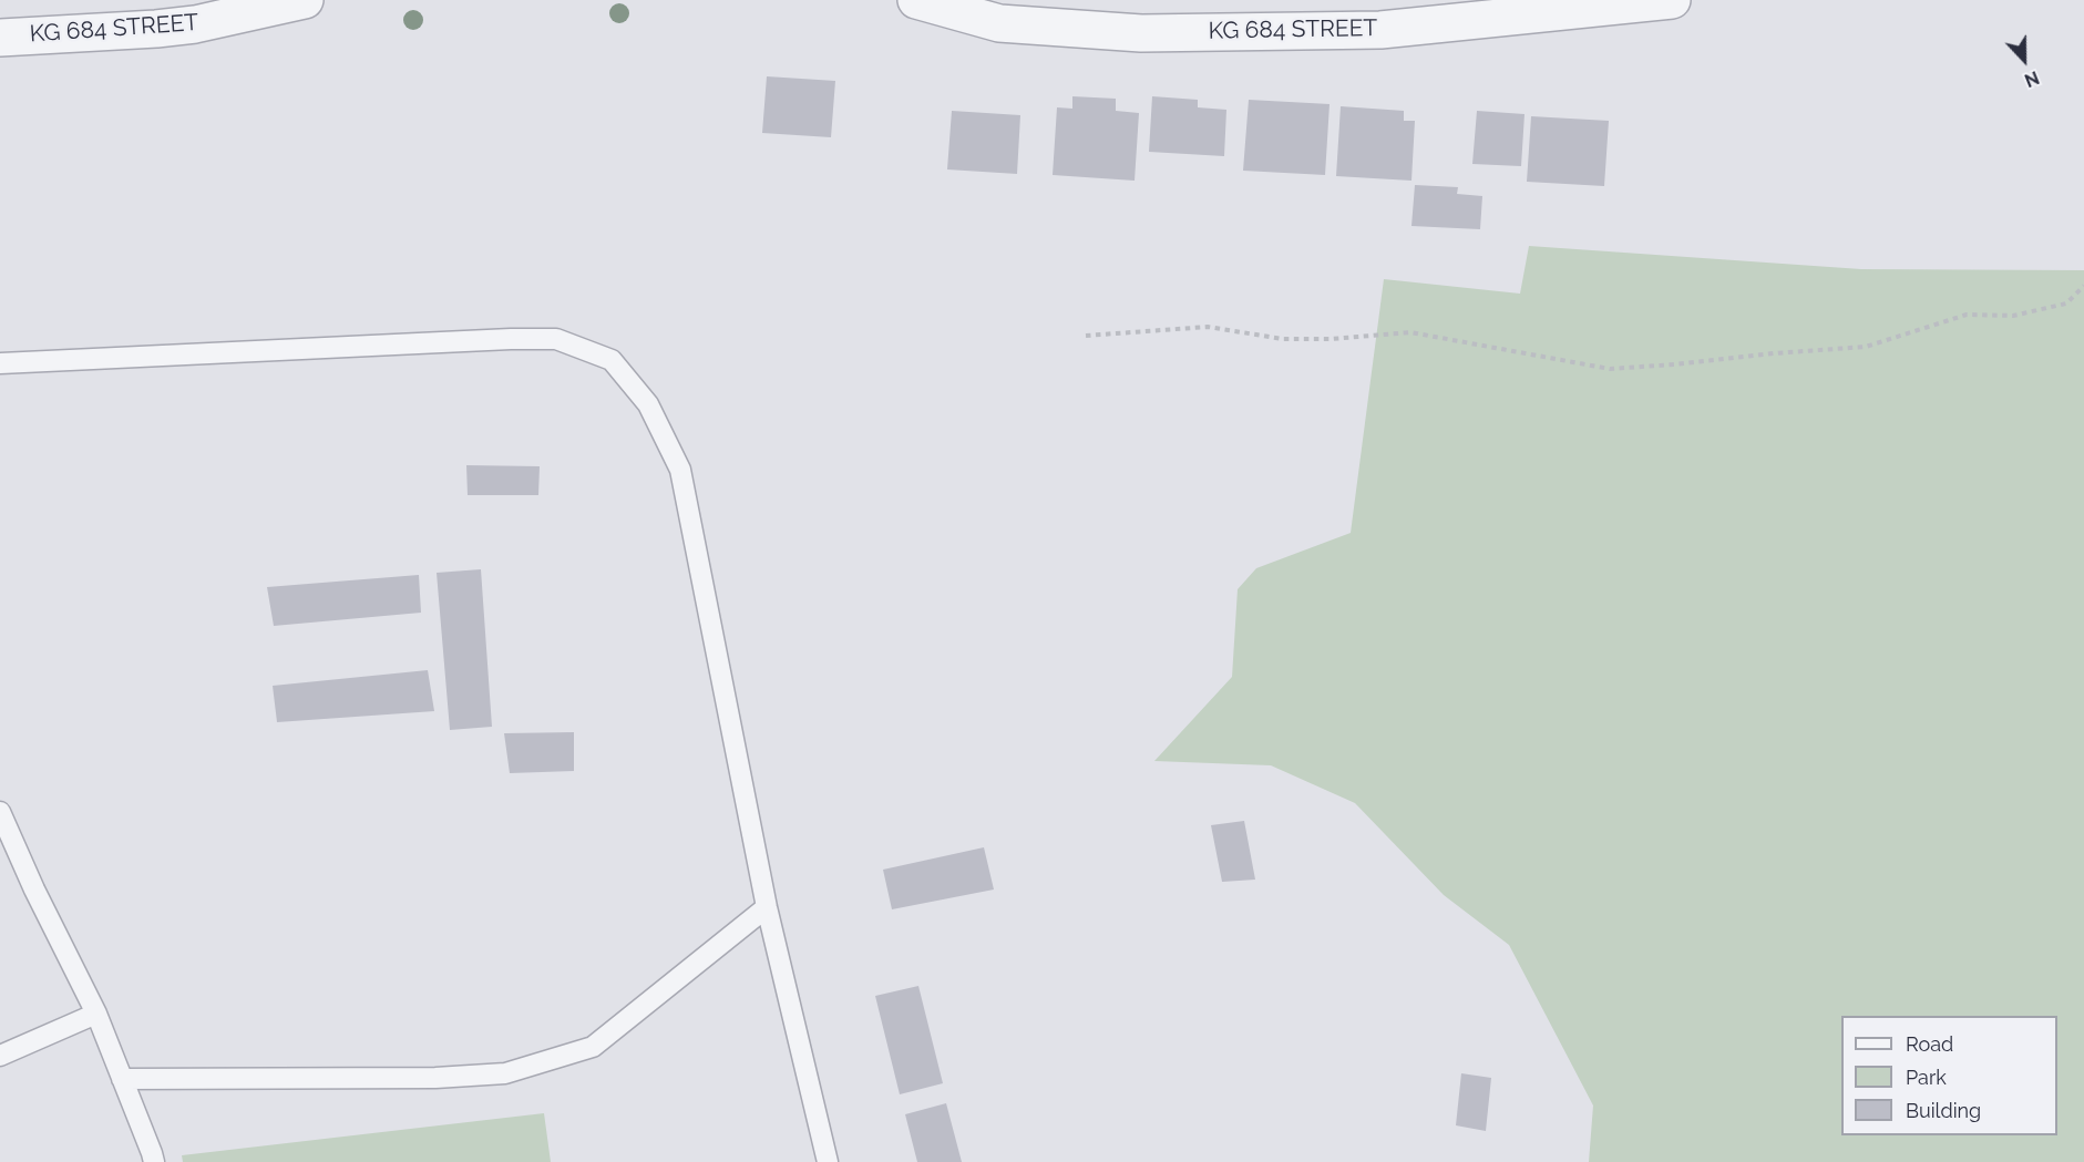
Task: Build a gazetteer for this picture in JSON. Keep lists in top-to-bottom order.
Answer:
{
  "streets": {
    "street": ["KG 684 STREET"]
  },
  "legend": ["Road", "Park", "Building"],
  "north": "bottom"
}
